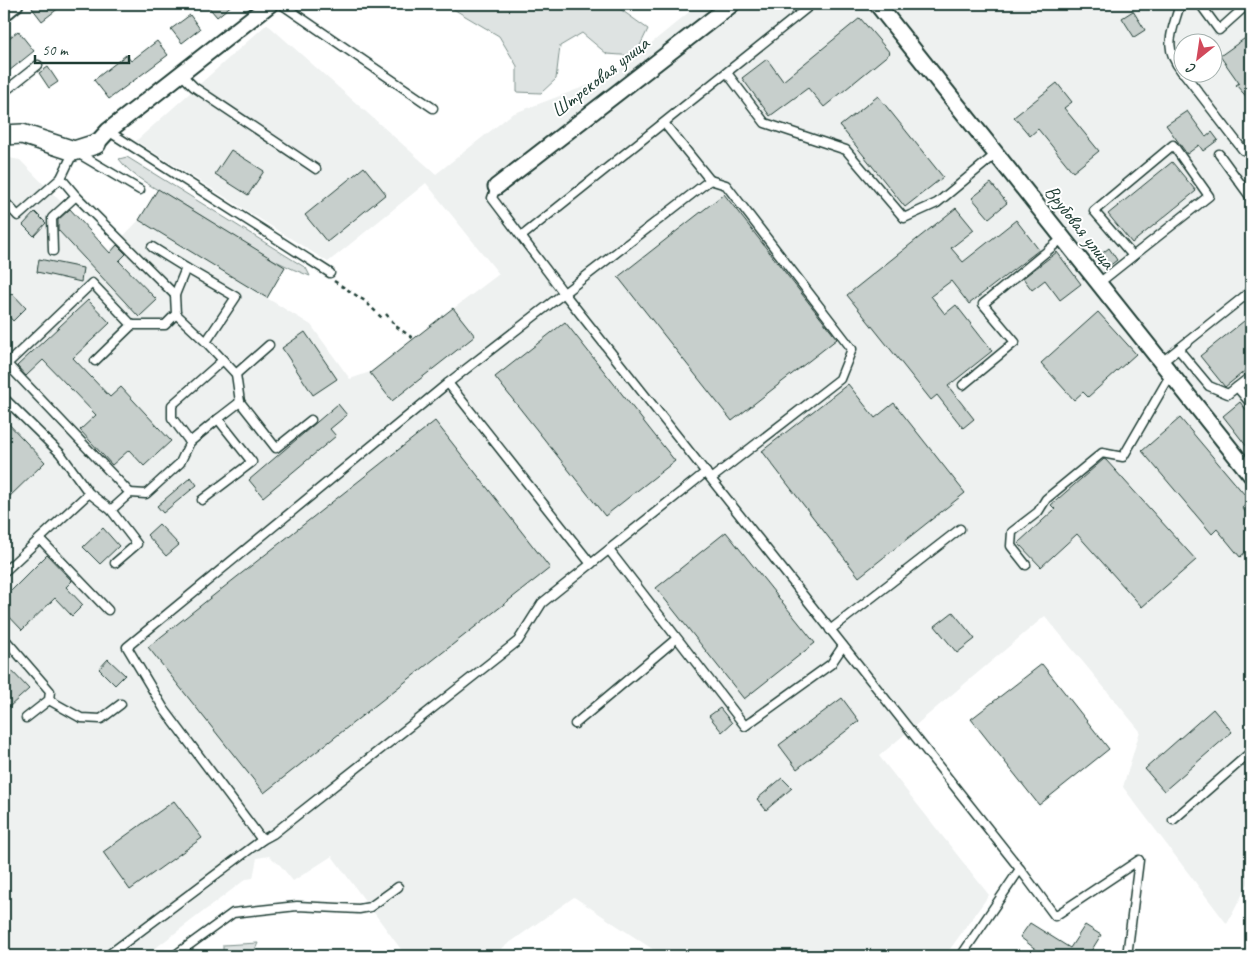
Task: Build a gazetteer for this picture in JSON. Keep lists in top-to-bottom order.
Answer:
{
  "streets": {
    "street": ["Штрековая улица", "Врубовая улица"]
  },
  "scale_bar": "50 m",
  "north": "bottom left"
}
